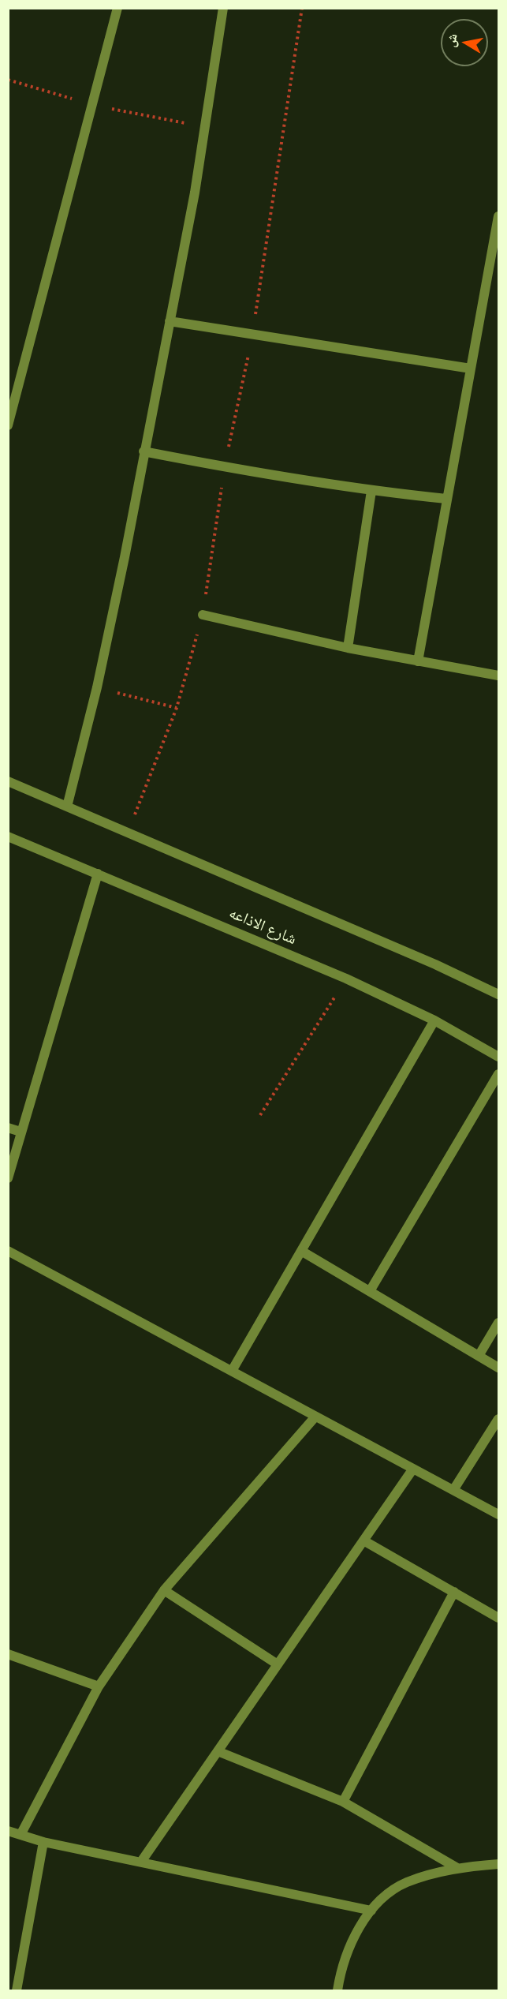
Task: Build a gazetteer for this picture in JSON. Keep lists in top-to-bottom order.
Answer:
{
  "streets": {
    "street": ["شارع الاذاعه"]
  },
  "north": "left"
}
